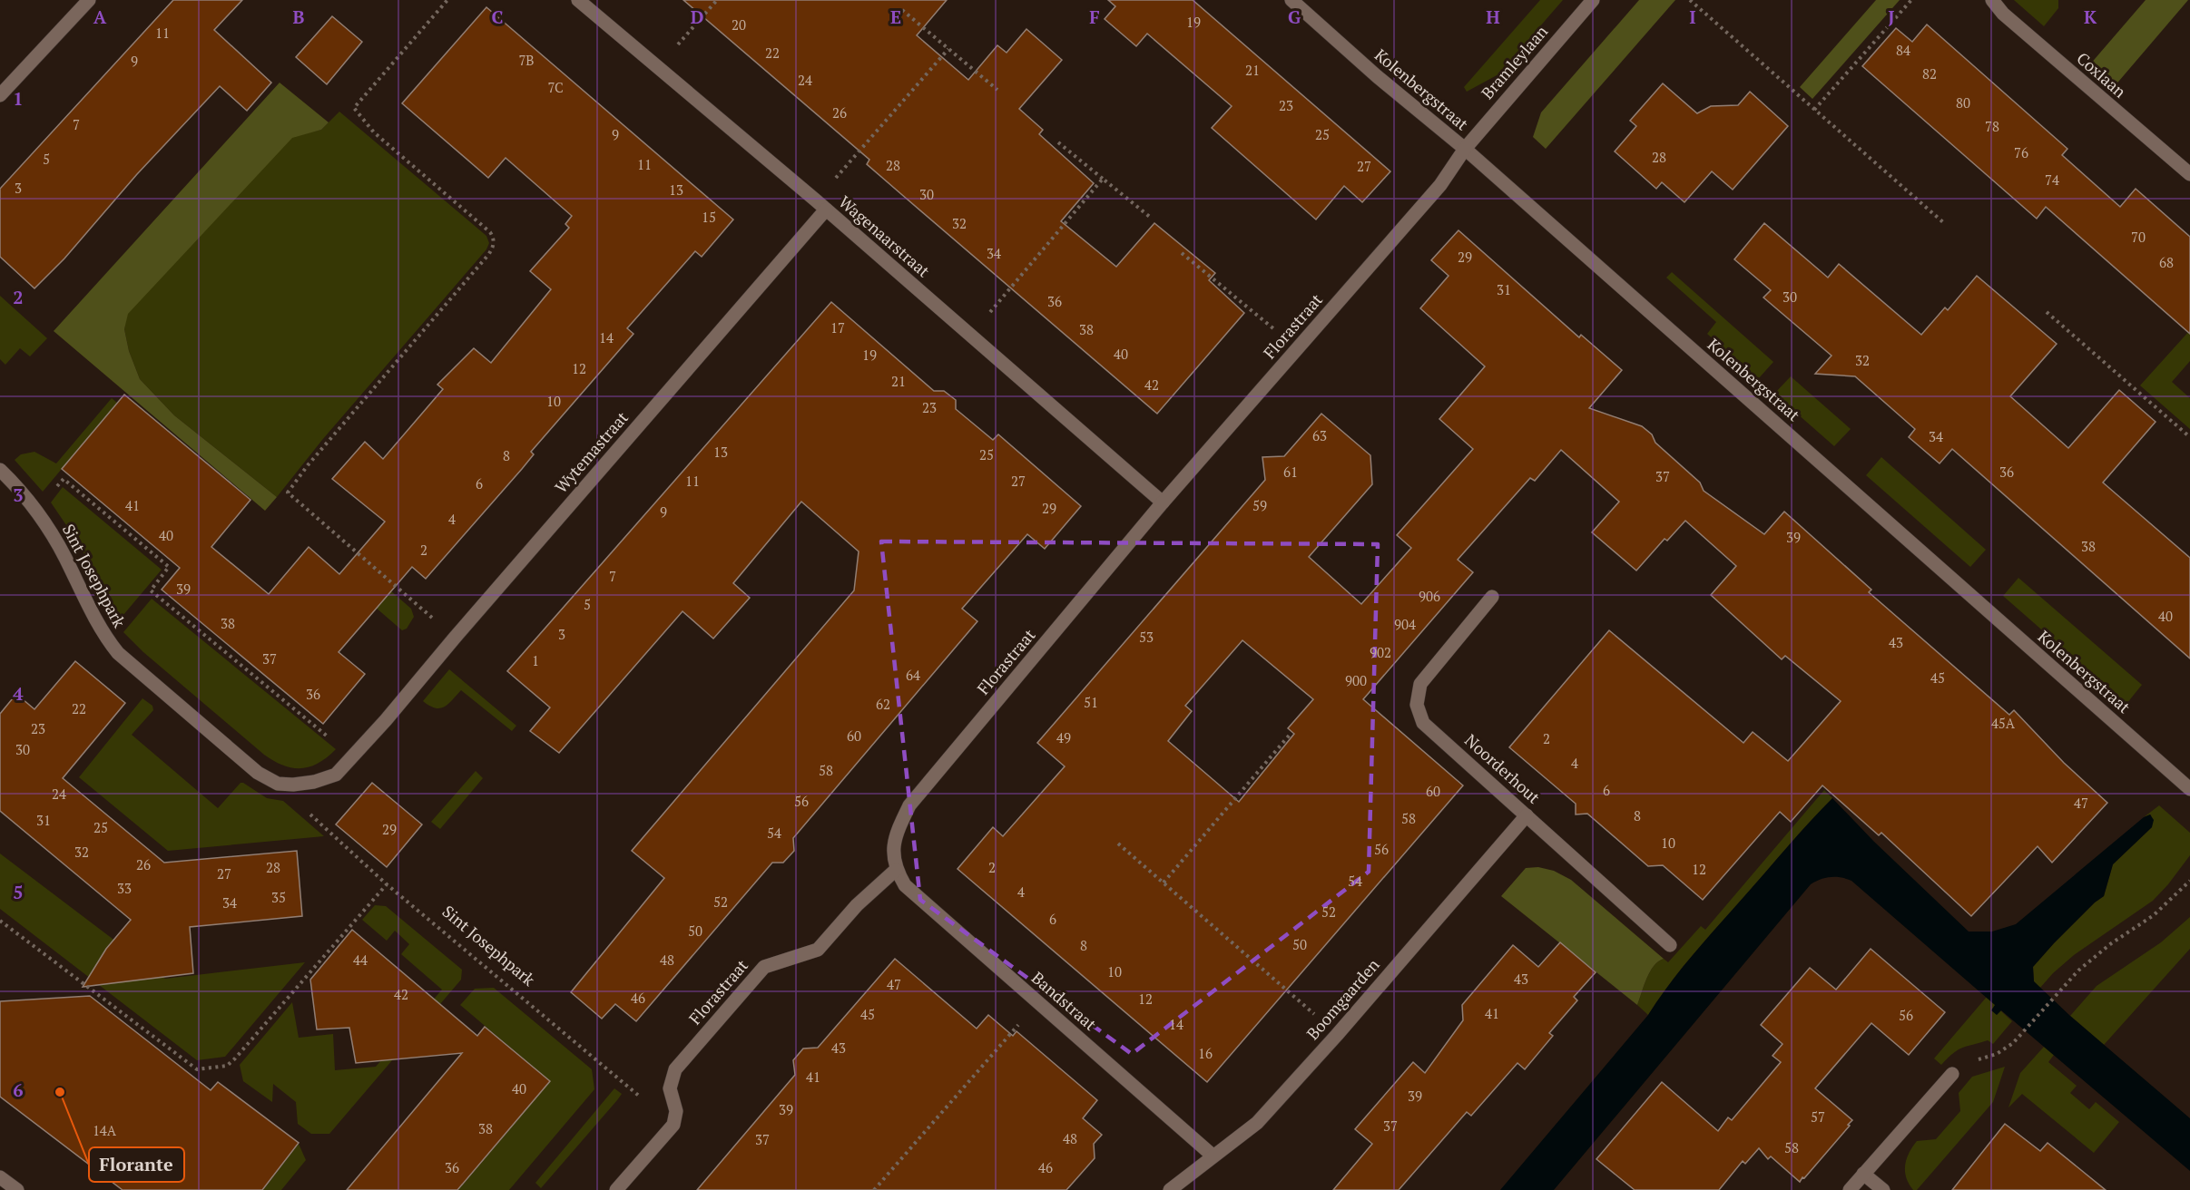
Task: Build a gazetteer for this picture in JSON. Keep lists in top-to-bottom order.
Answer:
{
  "streets": {
    "street": [
      "Bramleylaan",
      "Coxlaan",
      "Kolenbergstraat",
      "Wagenaarstraat",
      "Florastraat",
      "Wytemastraat",
      "Sint Josephpark",
      "Noorderhout",
      "Boomgaarden",
      "Bandstraat"
    ]
  },
  "crossings": [
    ["Bramleylaan", "Kolenbergstraat"],
    ["Bramleylaan", "Florastraat"],
    ["Kolenbergstraat", "Florastraat"],
    ["Wagenaarstraat", "Florastraat"],
    ["Wagenaarstraat", "Wytemastraat"],
    ["Florastraat", "Sint Josephpark"],
    ["Florastraat", "Bandstraat"],
    ["Wytemastraat", "Sint Josephpark"],
    ["Noorderhout", "Boomgaarden"],
    ["Boomgaarden", "Bandstraat"]
  ],
  "places": ["Florante"],
  "house_numbers": [
    "19",
    "20",
    "11",
    "84",
    "22",
    "7B",
    "9",
    "21",
    "82",
    "24",
    "7C",
    "80",
    "23",
    "26",
    "7",
    "78",
    "9",
    "25",
    "76",
    "28",
    "5",
    "11",
    "28",
    "27",
    "74",
    "3",
    "13",
    "30",
    "15",
    "32",
    "70",
    "34",
    "29",
    "68",
    "31",
    "30",
    "36",
    "17",
    "38",
    "14",
    "40",
    "19",
    "32",
    "12",
    "21",
    "42",
    "10",
    "23",
    "63",
    "34",
    "13",
    "25",
    "8",
    "61",
    "36",
    "37",
    "11",
    "27",
    "6",
    "41",
    "59",
    "29",
    "9",
    "4",
    "40",
    "39",
    "38",
    "2",
    "7",
    "39",
    "906",
    "5",
    "40",
    "38",
    "904",
    "3",
    "53",
    "43",
    "902",
    "37",
    "1",
    "64",
    "45",
    "900",
    "36",
    "51",
    "62",
    "22",
    "45A",
    "23",
    "60",
    "49",
    "2",
    "30",
    "4",
    "58",
    "6",
    "60",
    "24",
    "56",
    "47",
    "8",
    "58",
    "31",
    "25",
    "29",
    "54",
    "10",
    "56",
    "32",
    "26",
    "28",
    "2",
    "12",
    "27",
    "54",
    "33",
    "4",
    "35",
    "52",
    "34",
    "52",
    "6",
    "50",
    "50",
    "8",
    "44",
    "48",
    "10",
    "43",
    "47",
    "42",
    "46",
    "12",
    "41",
    "45",
    "56",
    "14",
    "43",
    "16",
    "41",
    "40",
    "39",
    "39",
    "57",
    "37",
    "38",
    "14A",
    "48",
    "37",
    "58",
    "36",
    "46"
  ],
  "grid": {
    "columns": [
      "A",
      "B",
      "C",
      "D",
      "E",
      "F",
      "G",
      "H",
      "I",
      "J",
      "K"
    ],
    "rows": [
      "1",
      "2",
      "3",
      "4",
      "5",
      "6"
    ]
  }
}
